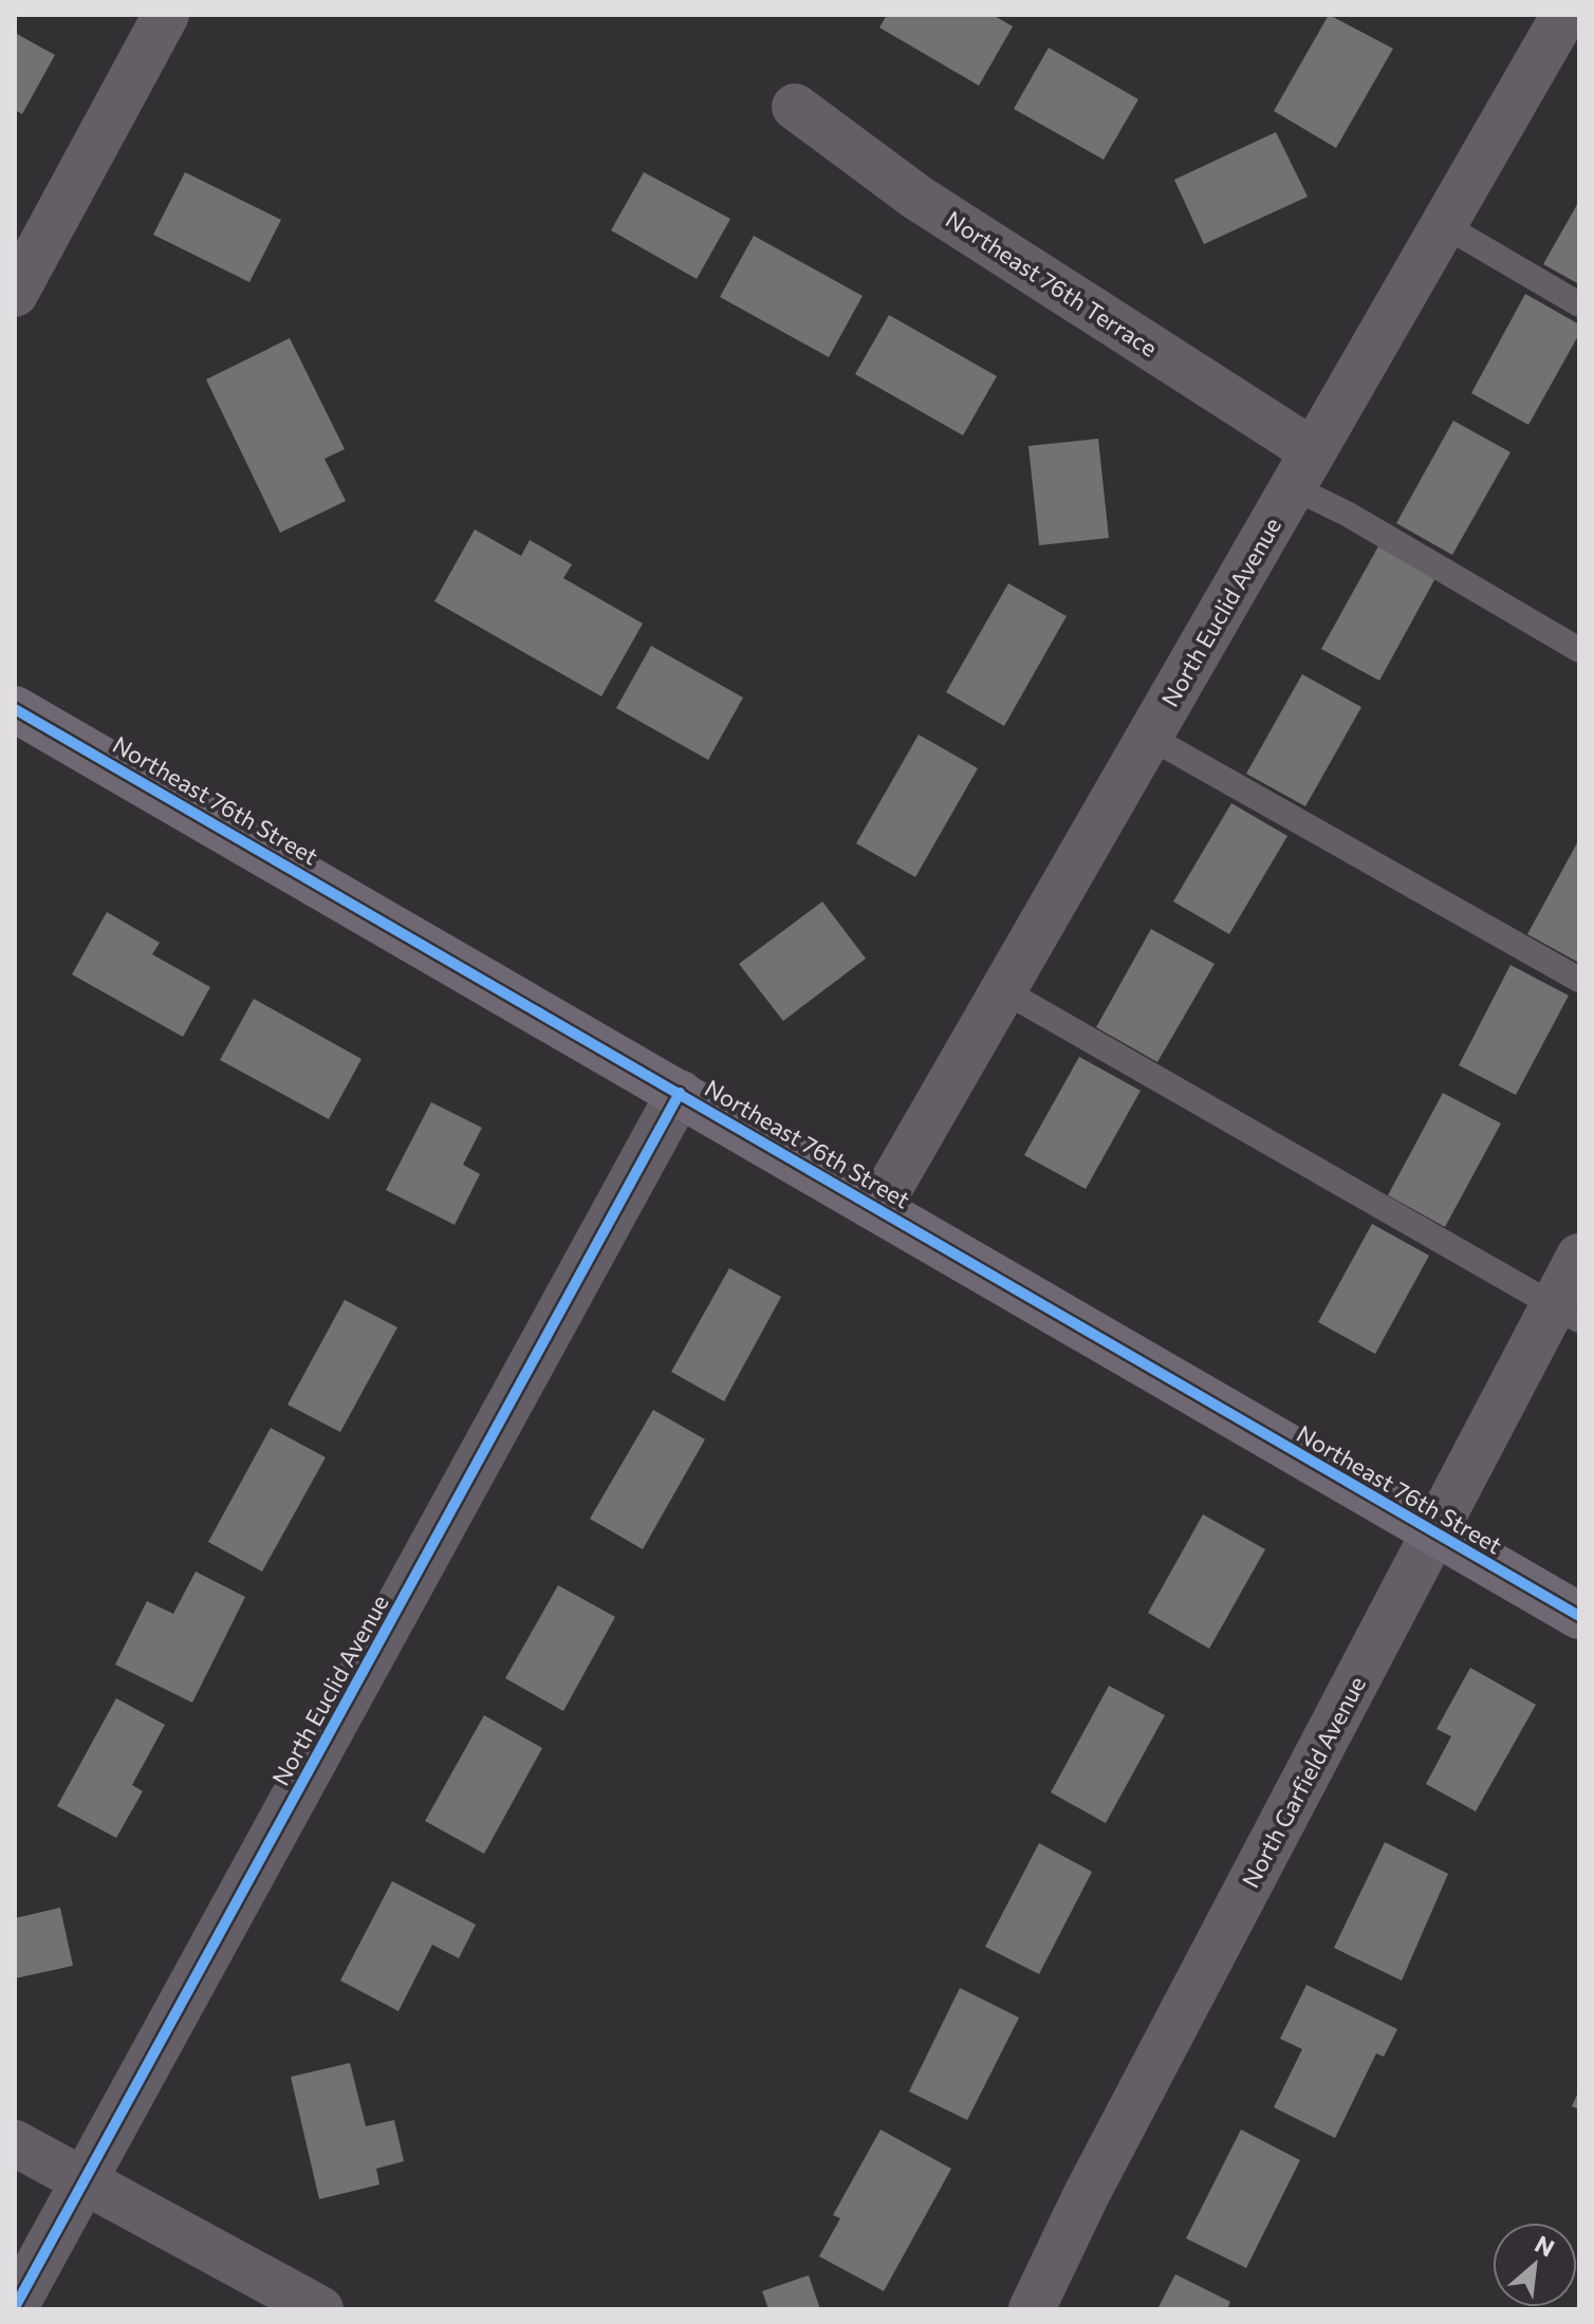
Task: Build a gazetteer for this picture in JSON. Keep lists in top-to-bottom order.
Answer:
{
  "streets": {
    "street": [
      "Northeast 76th Terrace",
      "North Euclid Avenue",
      "Northeast 76th Street",
      "North Garfield Avenue"
    ]
  },
  "crossings": [
    ["Northeast 76th Terrace", "North Euclid Avenue"],
    ["North Euclid Avenue", "Northeast 76th Street"],
    ["Northeast 76th Street", "North Garfield Avenue"]
  ],
  "north": "top right"
}
